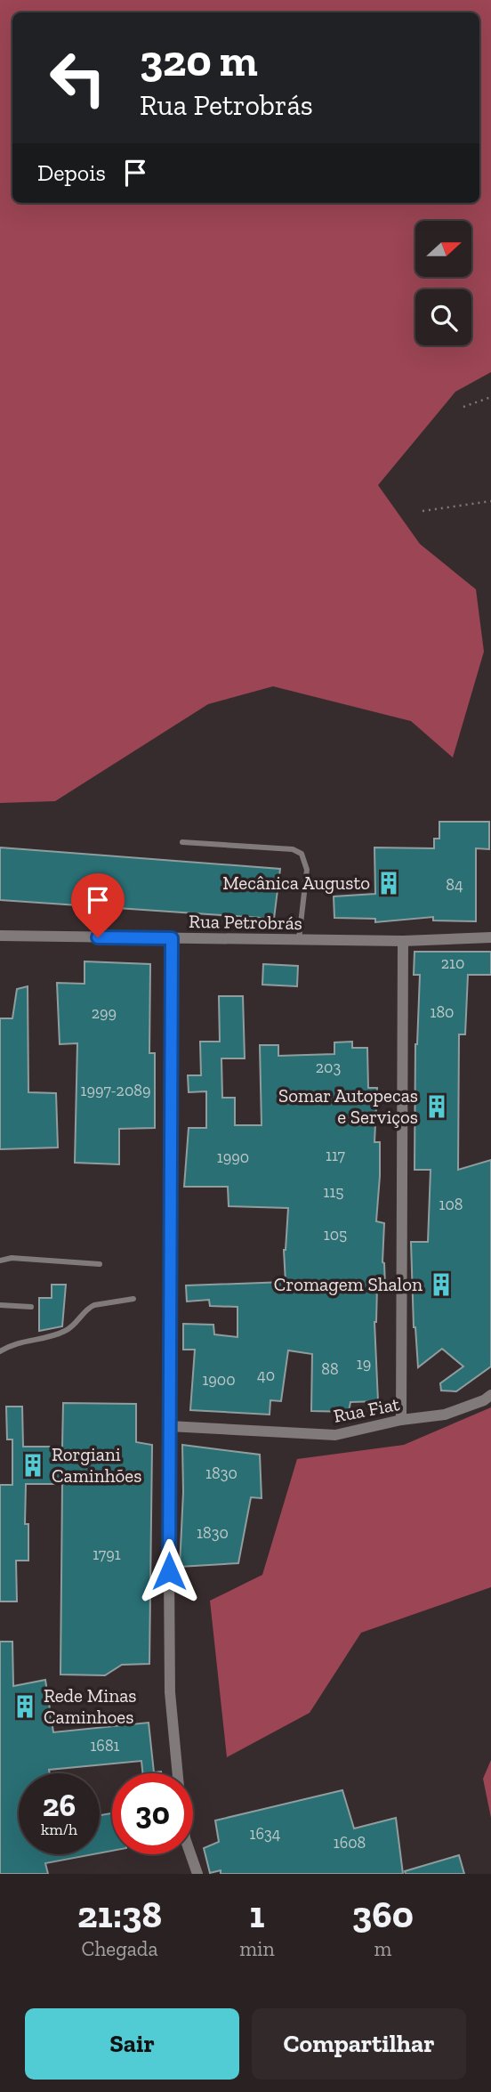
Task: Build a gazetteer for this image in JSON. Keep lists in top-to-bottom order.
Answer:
{
  "streets": {
    "street": ["Rua Petrobrás", "Rua Fiat"]
  },
  "places": {
    "building": [
      "Mecânica Augusto",
      "Somar Autopecas e Serviços",
      "Cromagem Shalon",
      "Rorgiani Caminhões",
      "Rede Minas Caminhoes"
    ]
  },
  "house_numbers": [
    "84",
    "210",
    "180",
    "299",
    "203",
    "1997-2089",
    "117",
    "1990",
    "115",
    "108",
    "105",
    "19",
    "88",
    "40",
    "1900",
    "1830",
    "1830",
    "1791",
    "1681",
    "1634",
    "1608"
  ],
  "north": "right",
  "page": {
    "turn": ["320 m", "Rua Petrobrás"],
    "then": "Depois",
    "speed": "26 km/h",
    "limit": "30",
    "eta": [
      "21:38",
      "Chegada",
      "1",
      "min",
      "360",
      "m"
    ],
    "buttons": ["Sair", "Compartilhar"]
  }
}
